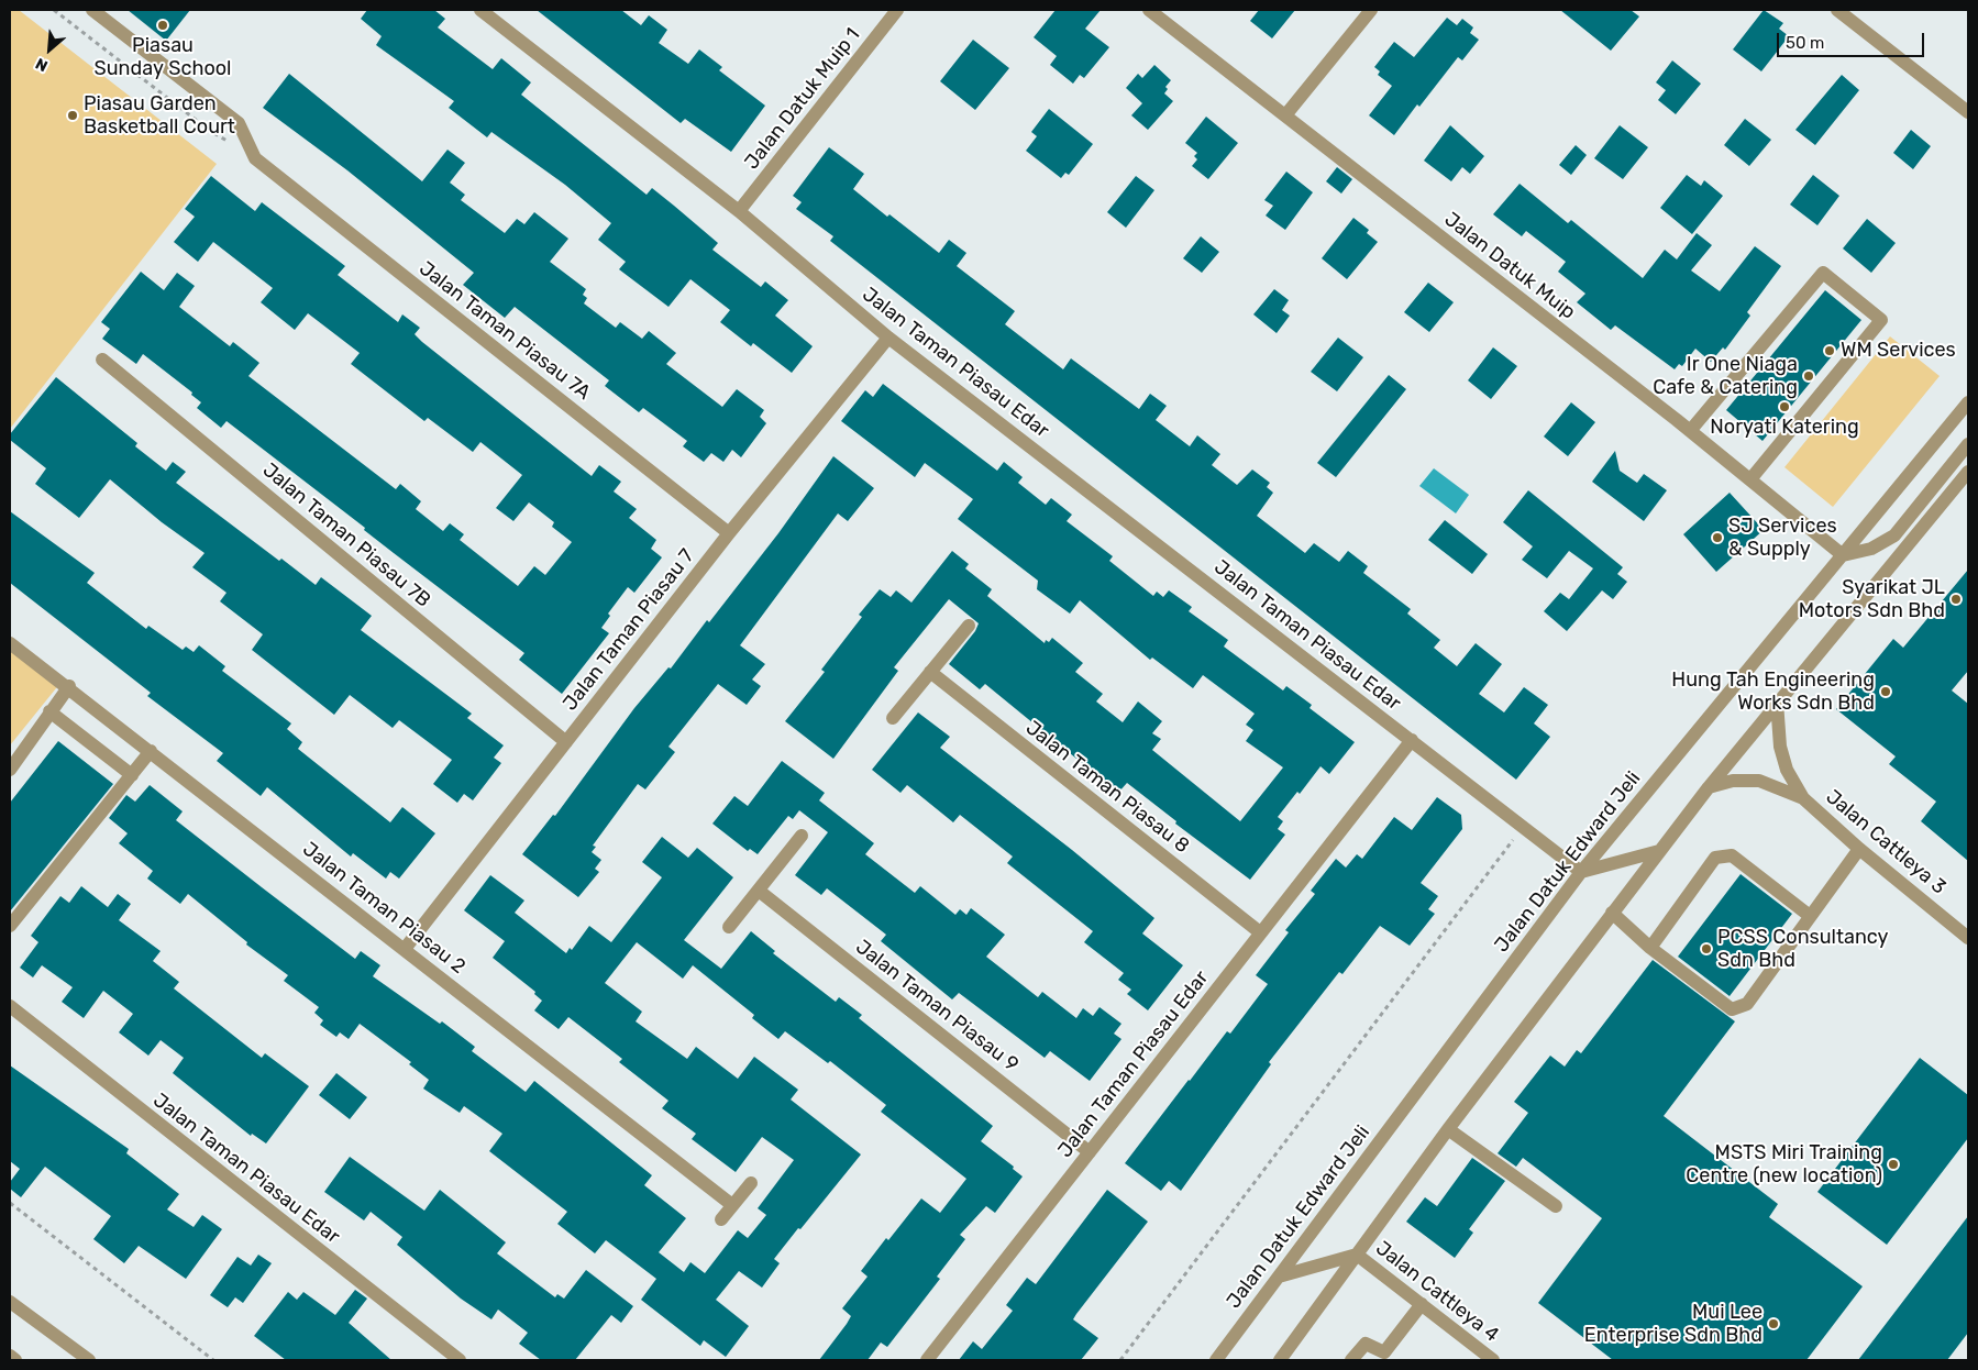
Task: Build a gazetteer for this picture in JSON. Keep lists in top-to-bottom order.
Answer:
{
  "streets": {
    "street": [
      "Jalan Datuk Muip 1",
      "Jalan Datuk Muip",
      "Jalan Taman Piasau 7A",
      "Jalan Taman Piasau Edar",
      "Jalan Taman Piasau 7B",
      "Jalan Taman Piasau 7",
      "Jalan Taman Piasau 8",
      "Jalan Cattleya 3",
      "Jalan Datuk Edward Jeli",
      "Jalan Taman Piasau 2",
      "Jalan Taman Piasau 9",
      "Jalan Cattleya 4"
    ]
  },
  "crossings": [
    ["Jalan Datuk Muip 1", "Jalan Taman Piasau Edar"],
    ["Jalan Datuk Muip", "Jalan Datuk Edward Jeli"],
    ["Jalan Taman Piasau 7A", "Jalan Taman Piasau 7"],
    ["Jalan Taman Piasau Edar", "Jalan Taman Piasau 7"],
    ["Jalan Taman Piasau Edar", "Jalan Taman Piasau 8"],
    ["Jalan Taman Piasau Edar", "Jalan Datuk Edward Jeli"],
    ["Jalan Taman Piasau Edar", "Jalan Taman Piasau 9"],
    ["Jalan Taman Piasau 7B", "Jalan Taman Piasau 7"],
    ["Jalan Taman Piasau 7", "Jalan Taman Piasau 2"]
  ],
  "places": [
    "Piasau Sunday School",
    "Piasau Garden Basketball Court",
    "WM Services",
    "Ir One Niaga Cafe & Catering",
    "Noryati Katering",
    "SJ Services & Supply",
    "Syarikat JL Motors Sdn Bhd",
    "Hung Tah Engineering Works Sdn Bhd",
    "PCSS Consultancy Sdn Bhd",
    "MSTS Miri Training Centre (new location)",
    "Mui Lee Enterprise Sdn Bhd"
  ],
  "scale_bar": "50 m",
  "north": "bottom left"
}
